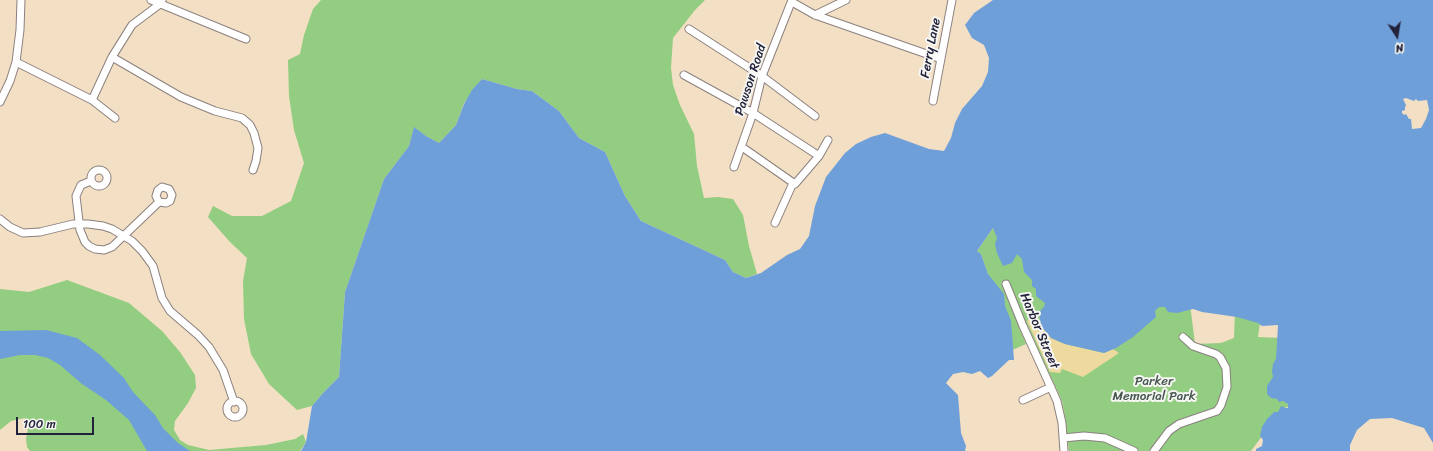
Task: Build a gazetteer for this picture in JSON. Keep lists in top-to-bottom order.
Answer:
{
  "streets": {
    "street": ["Ferry Lane", "Pawson Road", "Harbor Street"]
  },
  "parks": ["Parker Memorial Park"],
  "scale_bar": "100 m",
  "north": "bottom"
}
